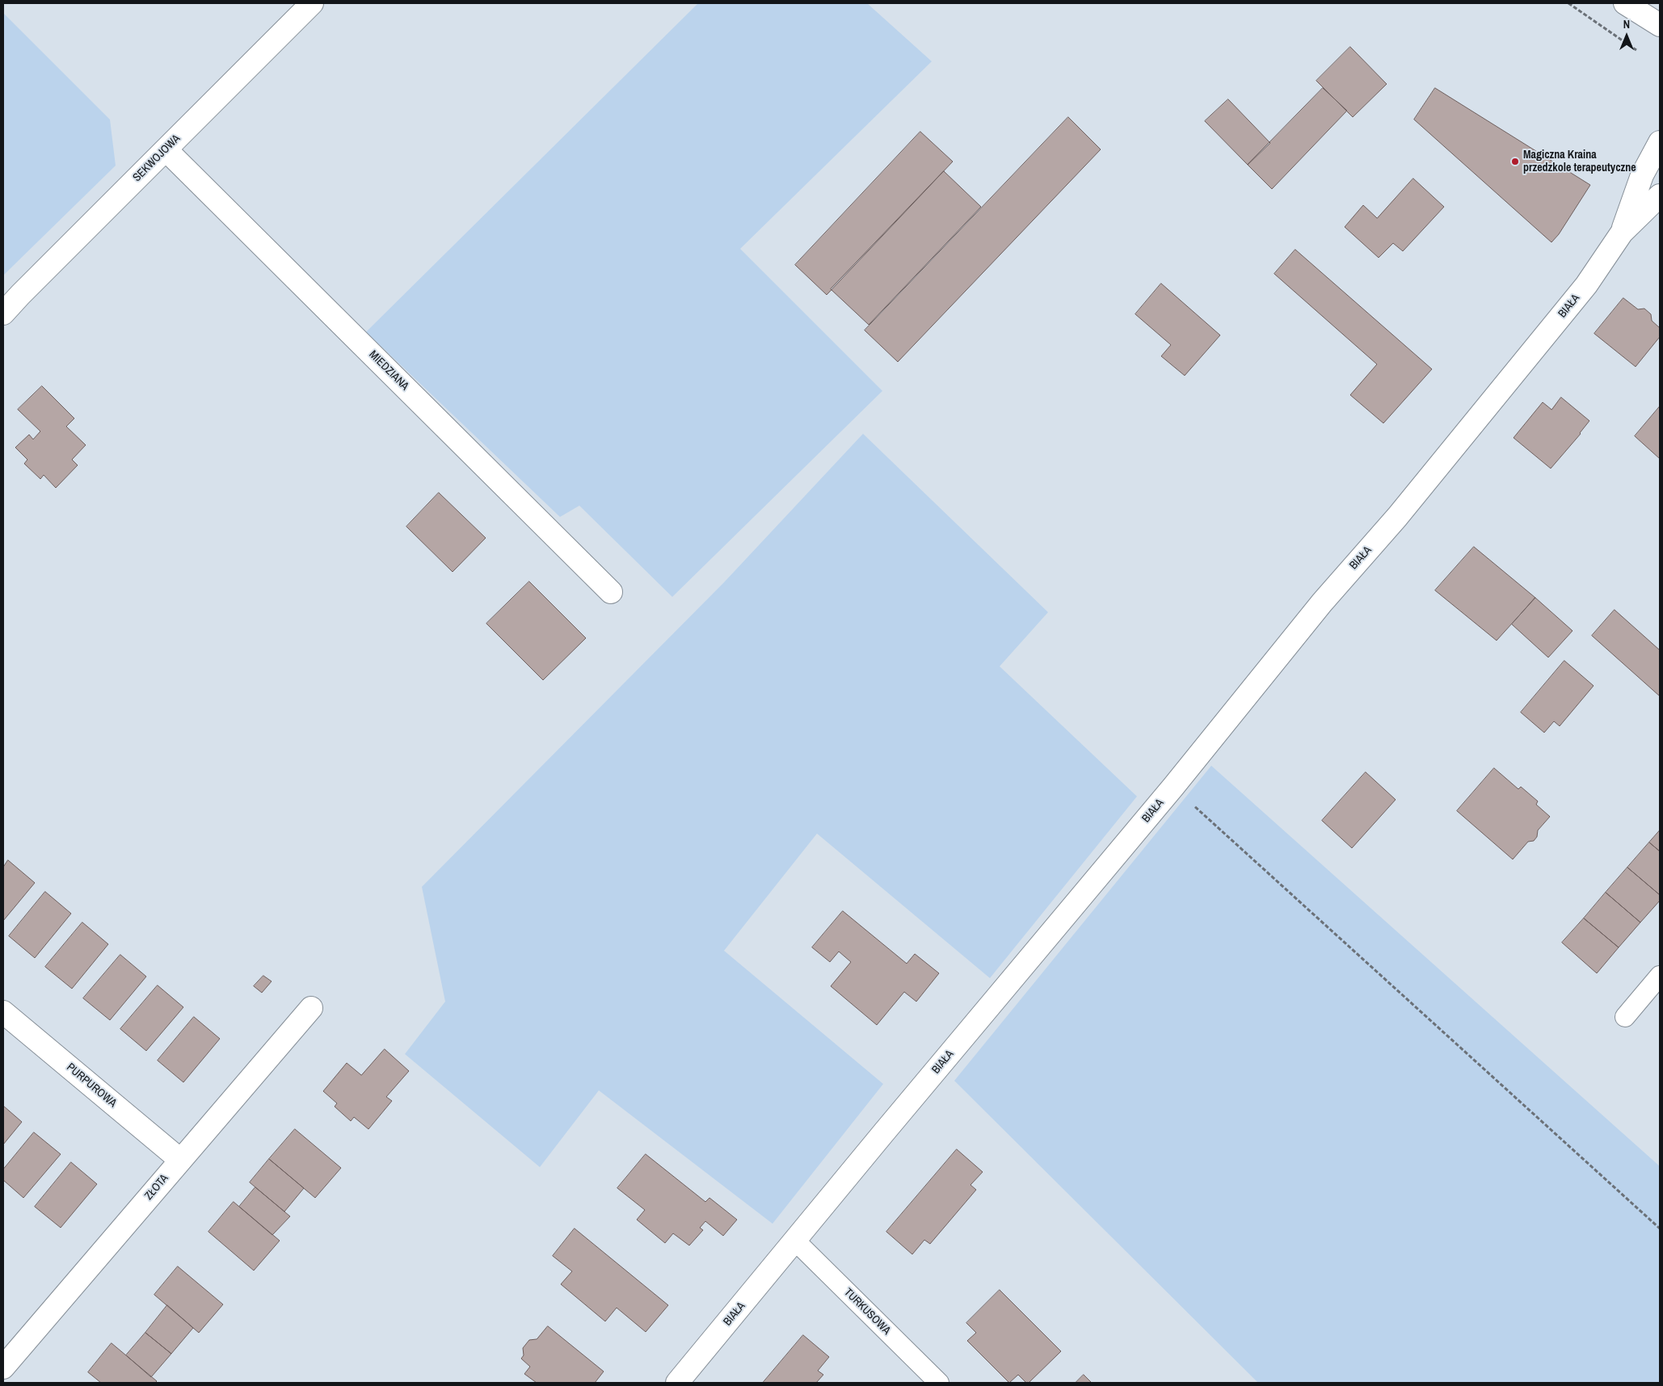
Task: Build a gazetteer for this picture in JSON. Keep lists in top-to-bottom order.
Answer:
{
  "streets": {
    "street": [
      "SEKWOJOWA",
      "BIAŁA",
      "MIEDZIANA",
      "PURPUROWA",
      "ZŁOTA"
    ],
    "lane": ["TURKUSOWA"]
  },
  "crossings": [
    ["SEKWOJOWA", "MIEDZIANA"],
    ["BIAŁA", "TURKUSOWA"],
    ["PURPUROWA", "ZŁOTA"]
  ],
  "places": ["Magiczna Kraina przedzkole terapeutyczne"],
  "north": "top"
}
